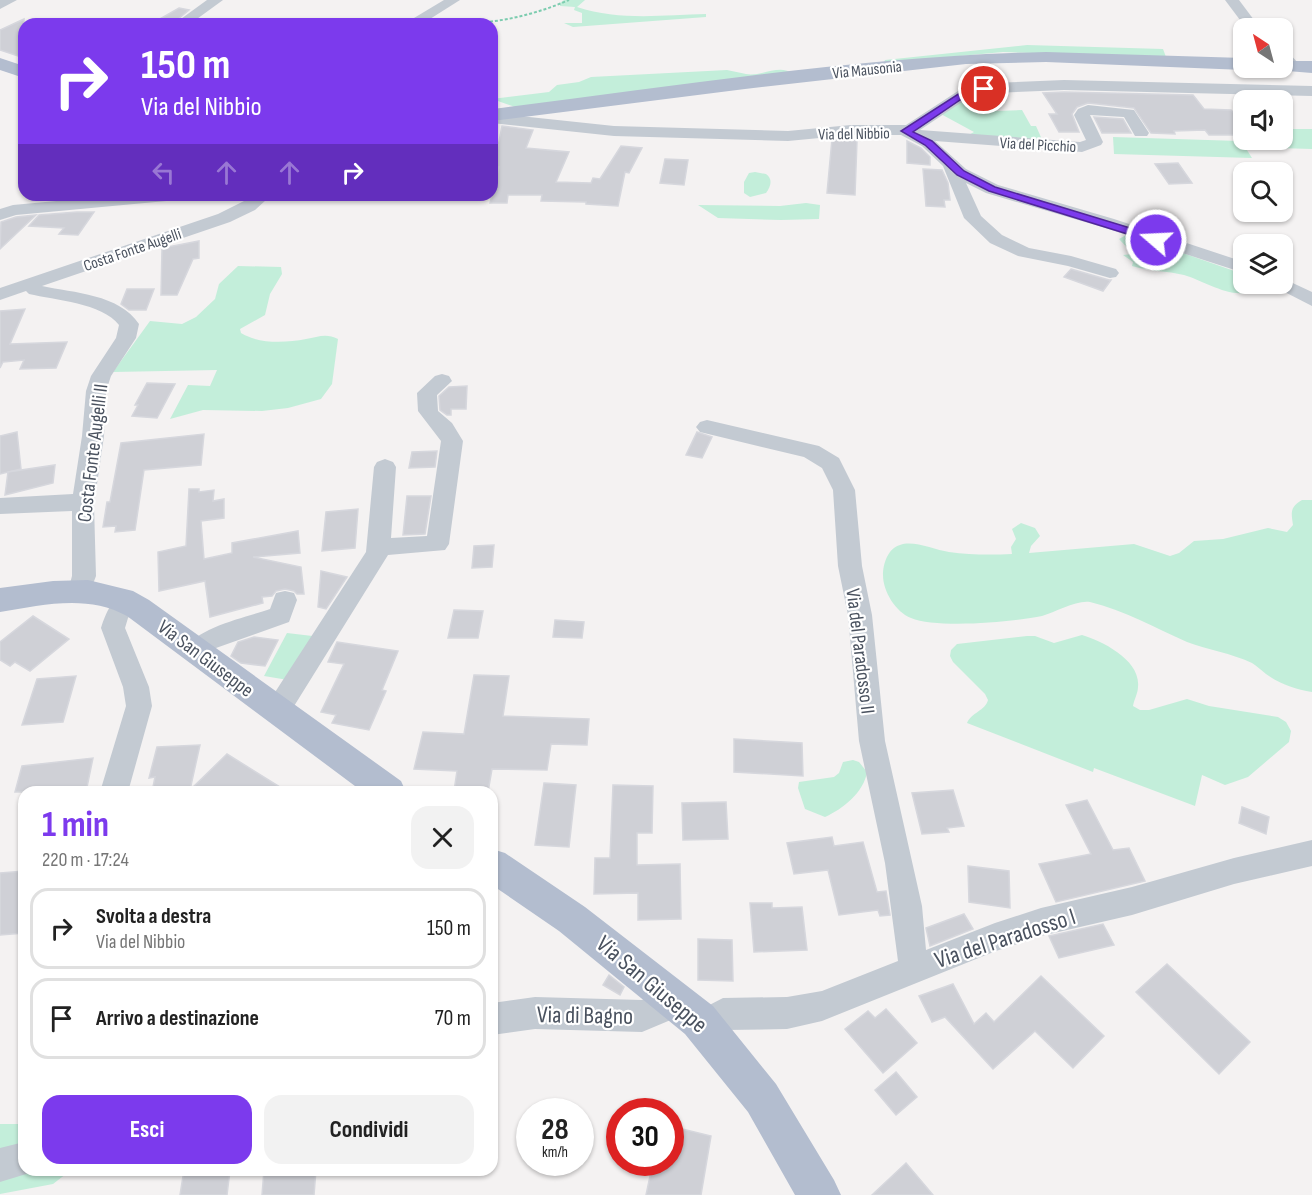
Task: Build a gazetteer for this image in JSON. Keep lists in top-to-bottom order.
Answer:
{
  "streets": {
    "main road": ["Via Mausonia", "Via San Giuseppe"],
    "street": [
      "Via del Nibbio",
      "Via del Picchio",
      "Costa Fonte Augelli",
      "Costa Fonte Augelli II",
      "Via del Paradosso II",
      "Via del Paradosso I",
      "Via di Bagno"
    ]
  },
  "crossings": [
    ["Via del Nibbio", "Via del Picchio"],
    ["Costa Fonte Augelli", "Costa Fonte Augelli II"],
    ["Costa Fonte Augelli II", "Via San Giuseppe"],
    ["Via del Paradosso II", "Via del Paradosso I"],
    ["Via San Giuseppe", "Via del Paradosso I"],
    ["Via San Giuseppe", "Via di Bagno"]
  ],
  "north": "top left",
  "page": {
    "turn": ["150 m", "Via del Nibbio"],
    "heading": ["1 min", "220 m · 17:24"],
    "list": [
      {
        "name": "Svolta a destra",
        "note": "Via del Nibbio",
        "value": "150 m"
      },
      {
        "name": "Arrivo a destinazione",
        "value": "70 m"
      }
    ],
    "buttons": ["Esci", "Condividi"],
    "speed": "28 km/h",
    "limit": "30"
  }
}
